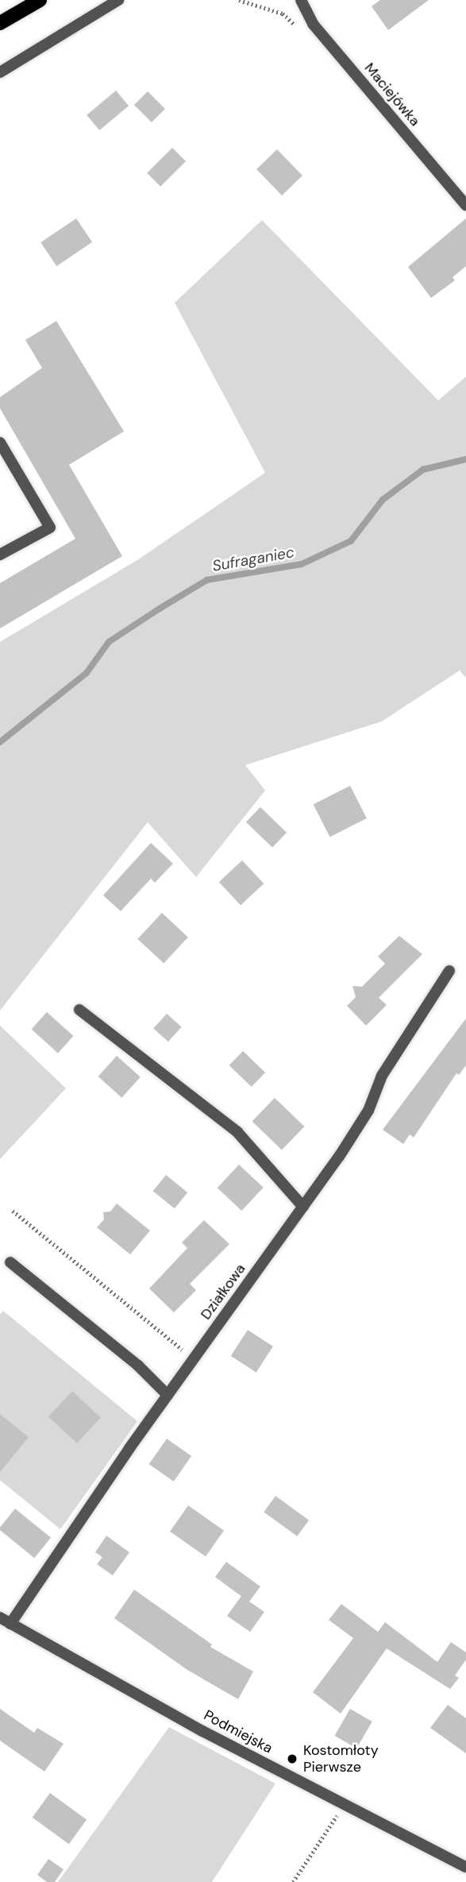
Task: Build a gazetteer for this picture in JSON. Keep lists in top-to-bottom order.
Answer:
{
  "streets": {
    "street": ["Maciejówka", "Działkowa", "Podmiejska"]
  },
  "crossings": [
    ["Działkowa", "Podmiejska"]
  ],
  "water": ["Sufraganiec"],
  "places": ["Kostomłoty Pierwsze"]
}
